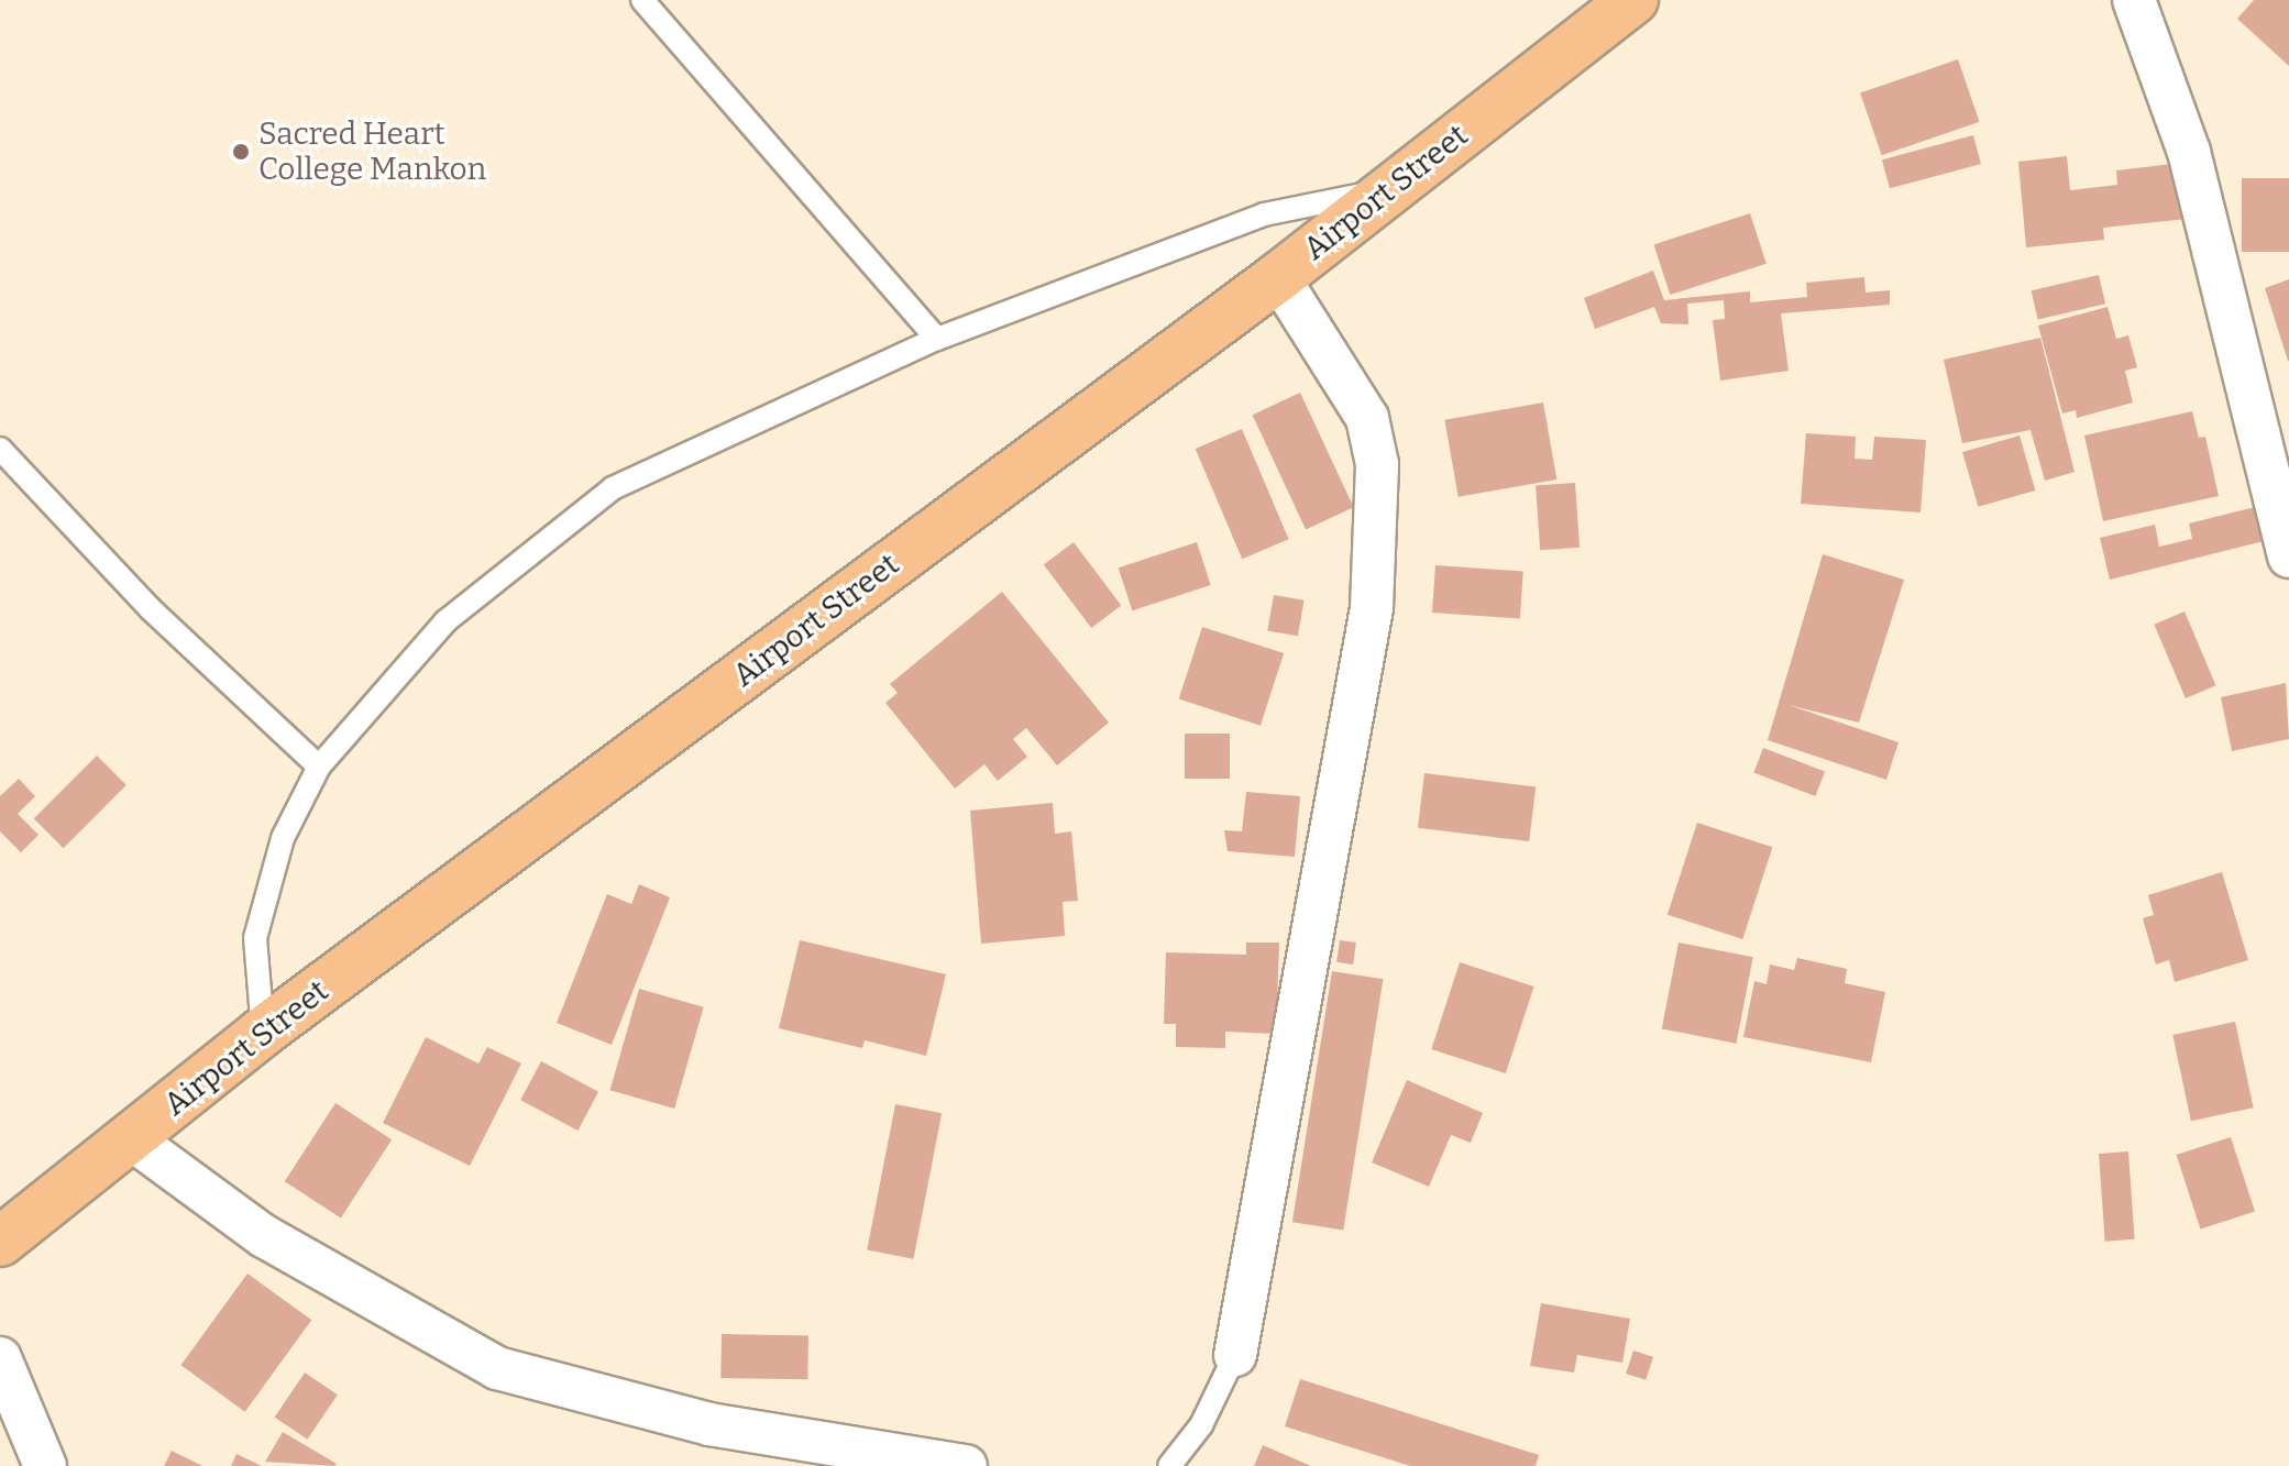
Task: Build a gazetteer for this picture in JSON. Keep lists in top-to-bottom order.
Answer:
{
  "streets": {
    "highway": ["Airport Street"]
  },
  "places": ["Sacred Heart College Mankon"]
}
